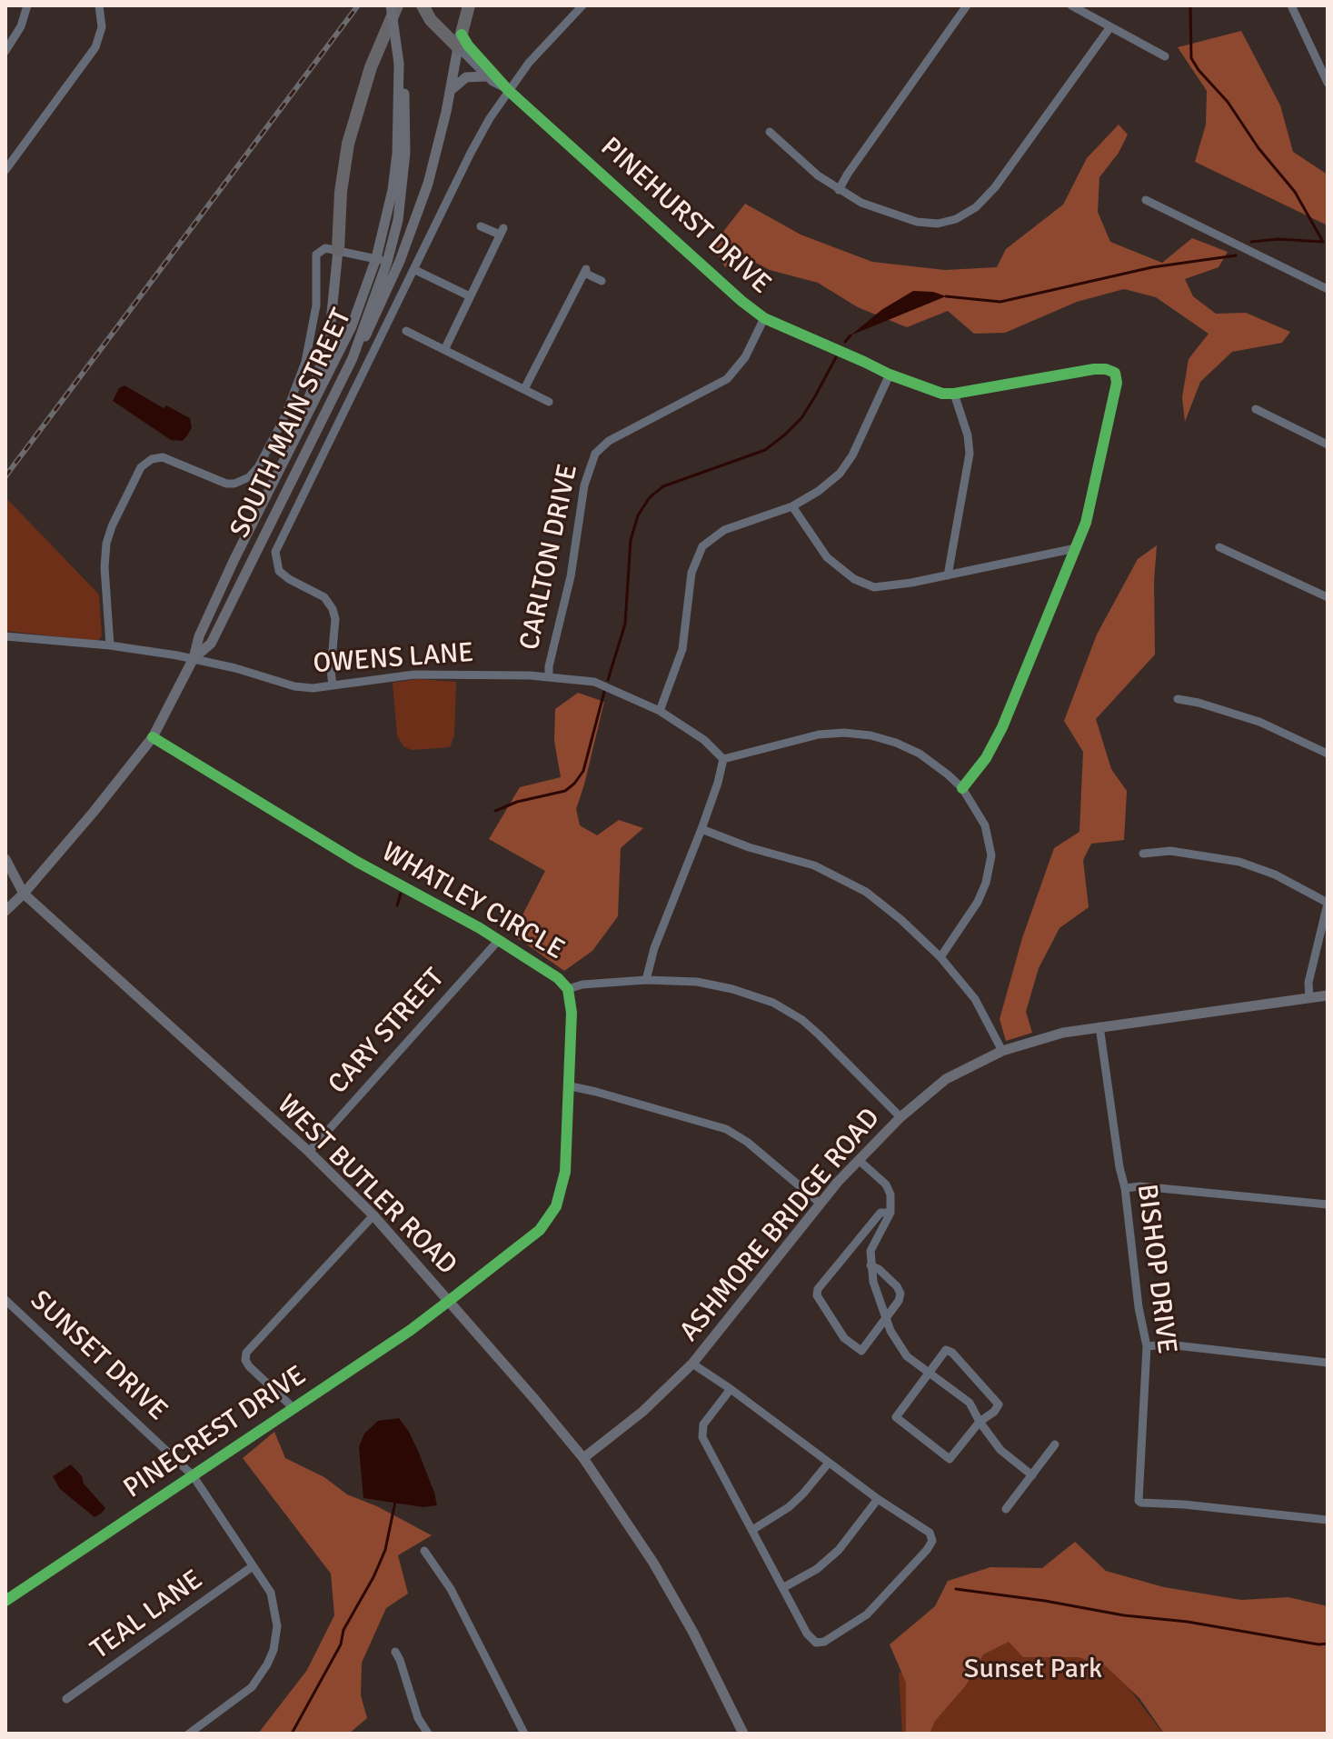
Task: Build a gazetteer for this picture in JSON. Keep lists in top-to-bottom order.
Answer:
{
  "streets": {
    "main road": ["SOUTH MAIN STREET", "WEST BUTLER ROAD", "ASHMORE BRIDGE ROAD"],
    "street": [
      "PINEHURST DRIVE",
      "CARLTON DRIVE",
      "OWENS LANE",
      "WHATLEY CIRCLE",
      "CARY STREET",
      "BISHOP DRIVE",
      "SUNSET DRIVE",
      "PINECREST DRIVE",
      "TEAL LANE"
    ]
  },
  "crossings": [
    ["PINEHURST DRIVE", "CARLTON DRIVE"],
    ["SOUTH MAIN STREET", "OWENS LANE"],
    ["SOUTH MAIN STREET", "WHATLEY CIRCLE"],
    ["SOUTH MAIN STREET", "WEST BUTLER ROAD"],
    ["CARLTON DRIVE", "OWENS LANE"],
    ["WHATLEY CIRCLE", "CARY STREET"],
    ["WHATLEY CIRCLE", "WEST BUTLER ROAD"],
    ["WHATLEY CIRCLE", "PINECREST DRIVE"],
    ["CARY STREET", "WEST BUTLER ROAD"],
    ["WEST BUTLER ROAD", "ASHMORE BRIDGE ROAD"],
    ["WEST BUTLER ROAD", "PINECREST DRIVE"],
    ["ASHMORE BRIDGE ROAD", "BISHOP DRIVE"],
    ["SUNSET DRIVE", "PINECREST DRIVE"],
    ["SUNSET DRIVE", "TEAL LANE"]
  ],
  "parks": ["Sunset Park"]
}
